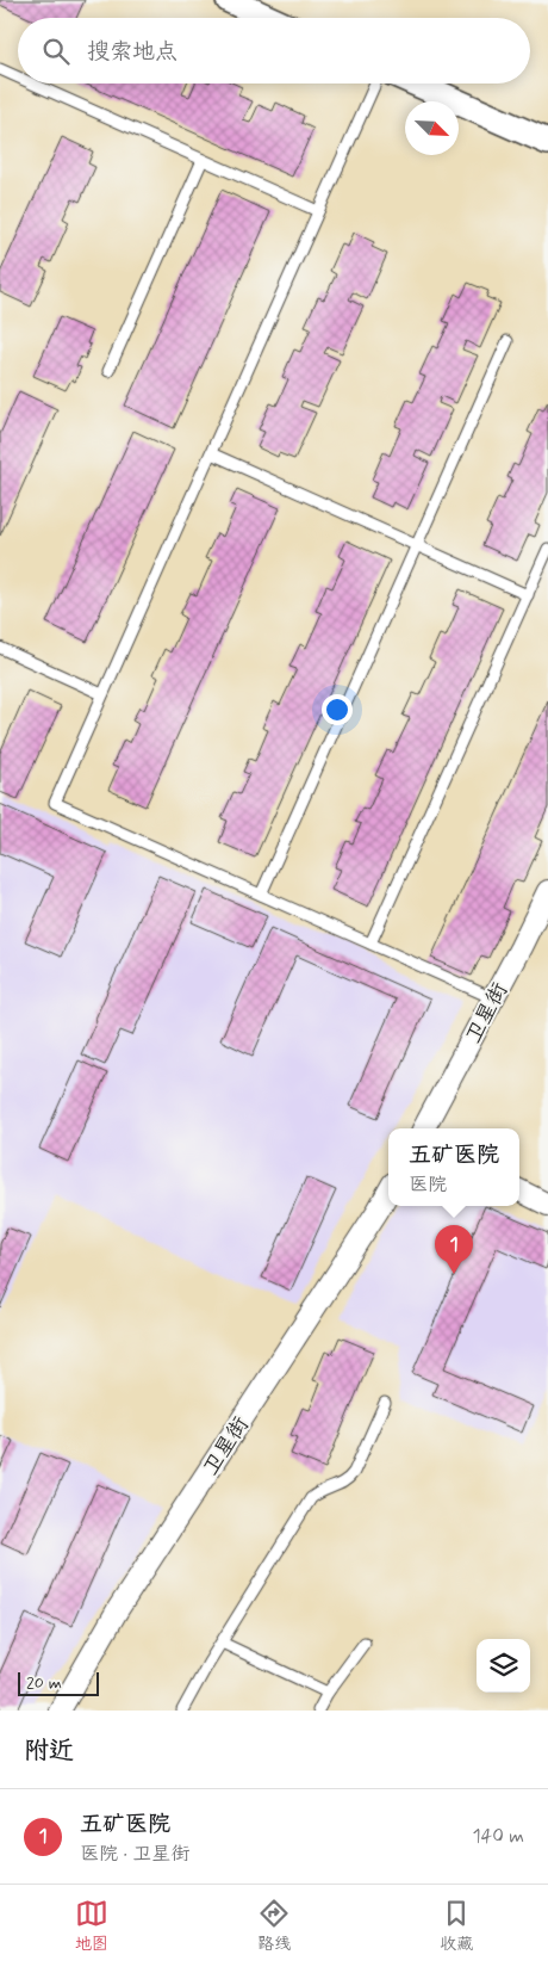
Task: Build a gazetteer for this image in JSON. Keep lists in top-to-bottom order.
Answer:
{
  "streets": {
    "street": ["卫星街"]
  },
  "scale_bar": "20 m",
  "north": "bottom right",
  "page": {
    "search": "搜索地点",
    "popup": ["五矿医院", "医院"],
    "pins": "1",
    "scale": "20 m",
    "heading": "附近",
    "list": [
      {
        "mark": "1",
        "name": "五矿医院",
        "note": "医院 · 卫星街",
        "value": "140 m"
      }
    ],
    "nav": ["地图", "路线", "收藏"]
  }
}
